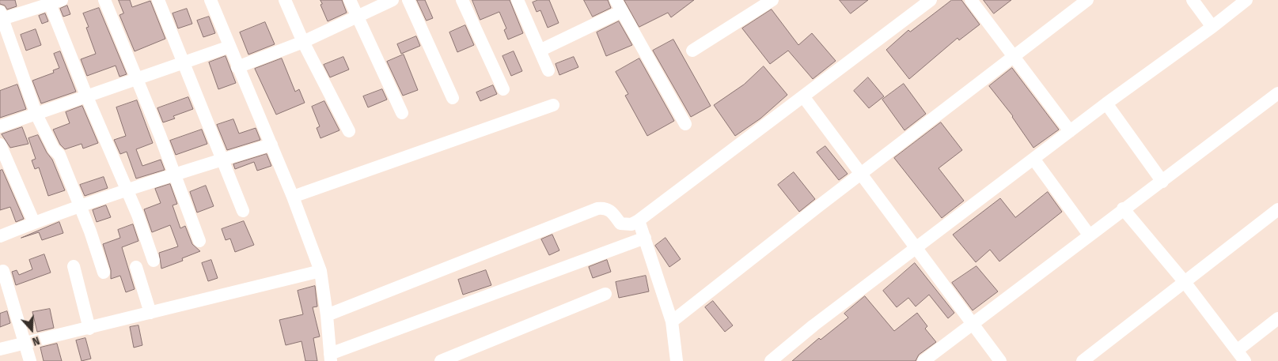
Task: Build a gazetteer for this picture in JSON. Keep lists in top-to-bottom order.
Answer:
{
  "north": "bottom"
}
